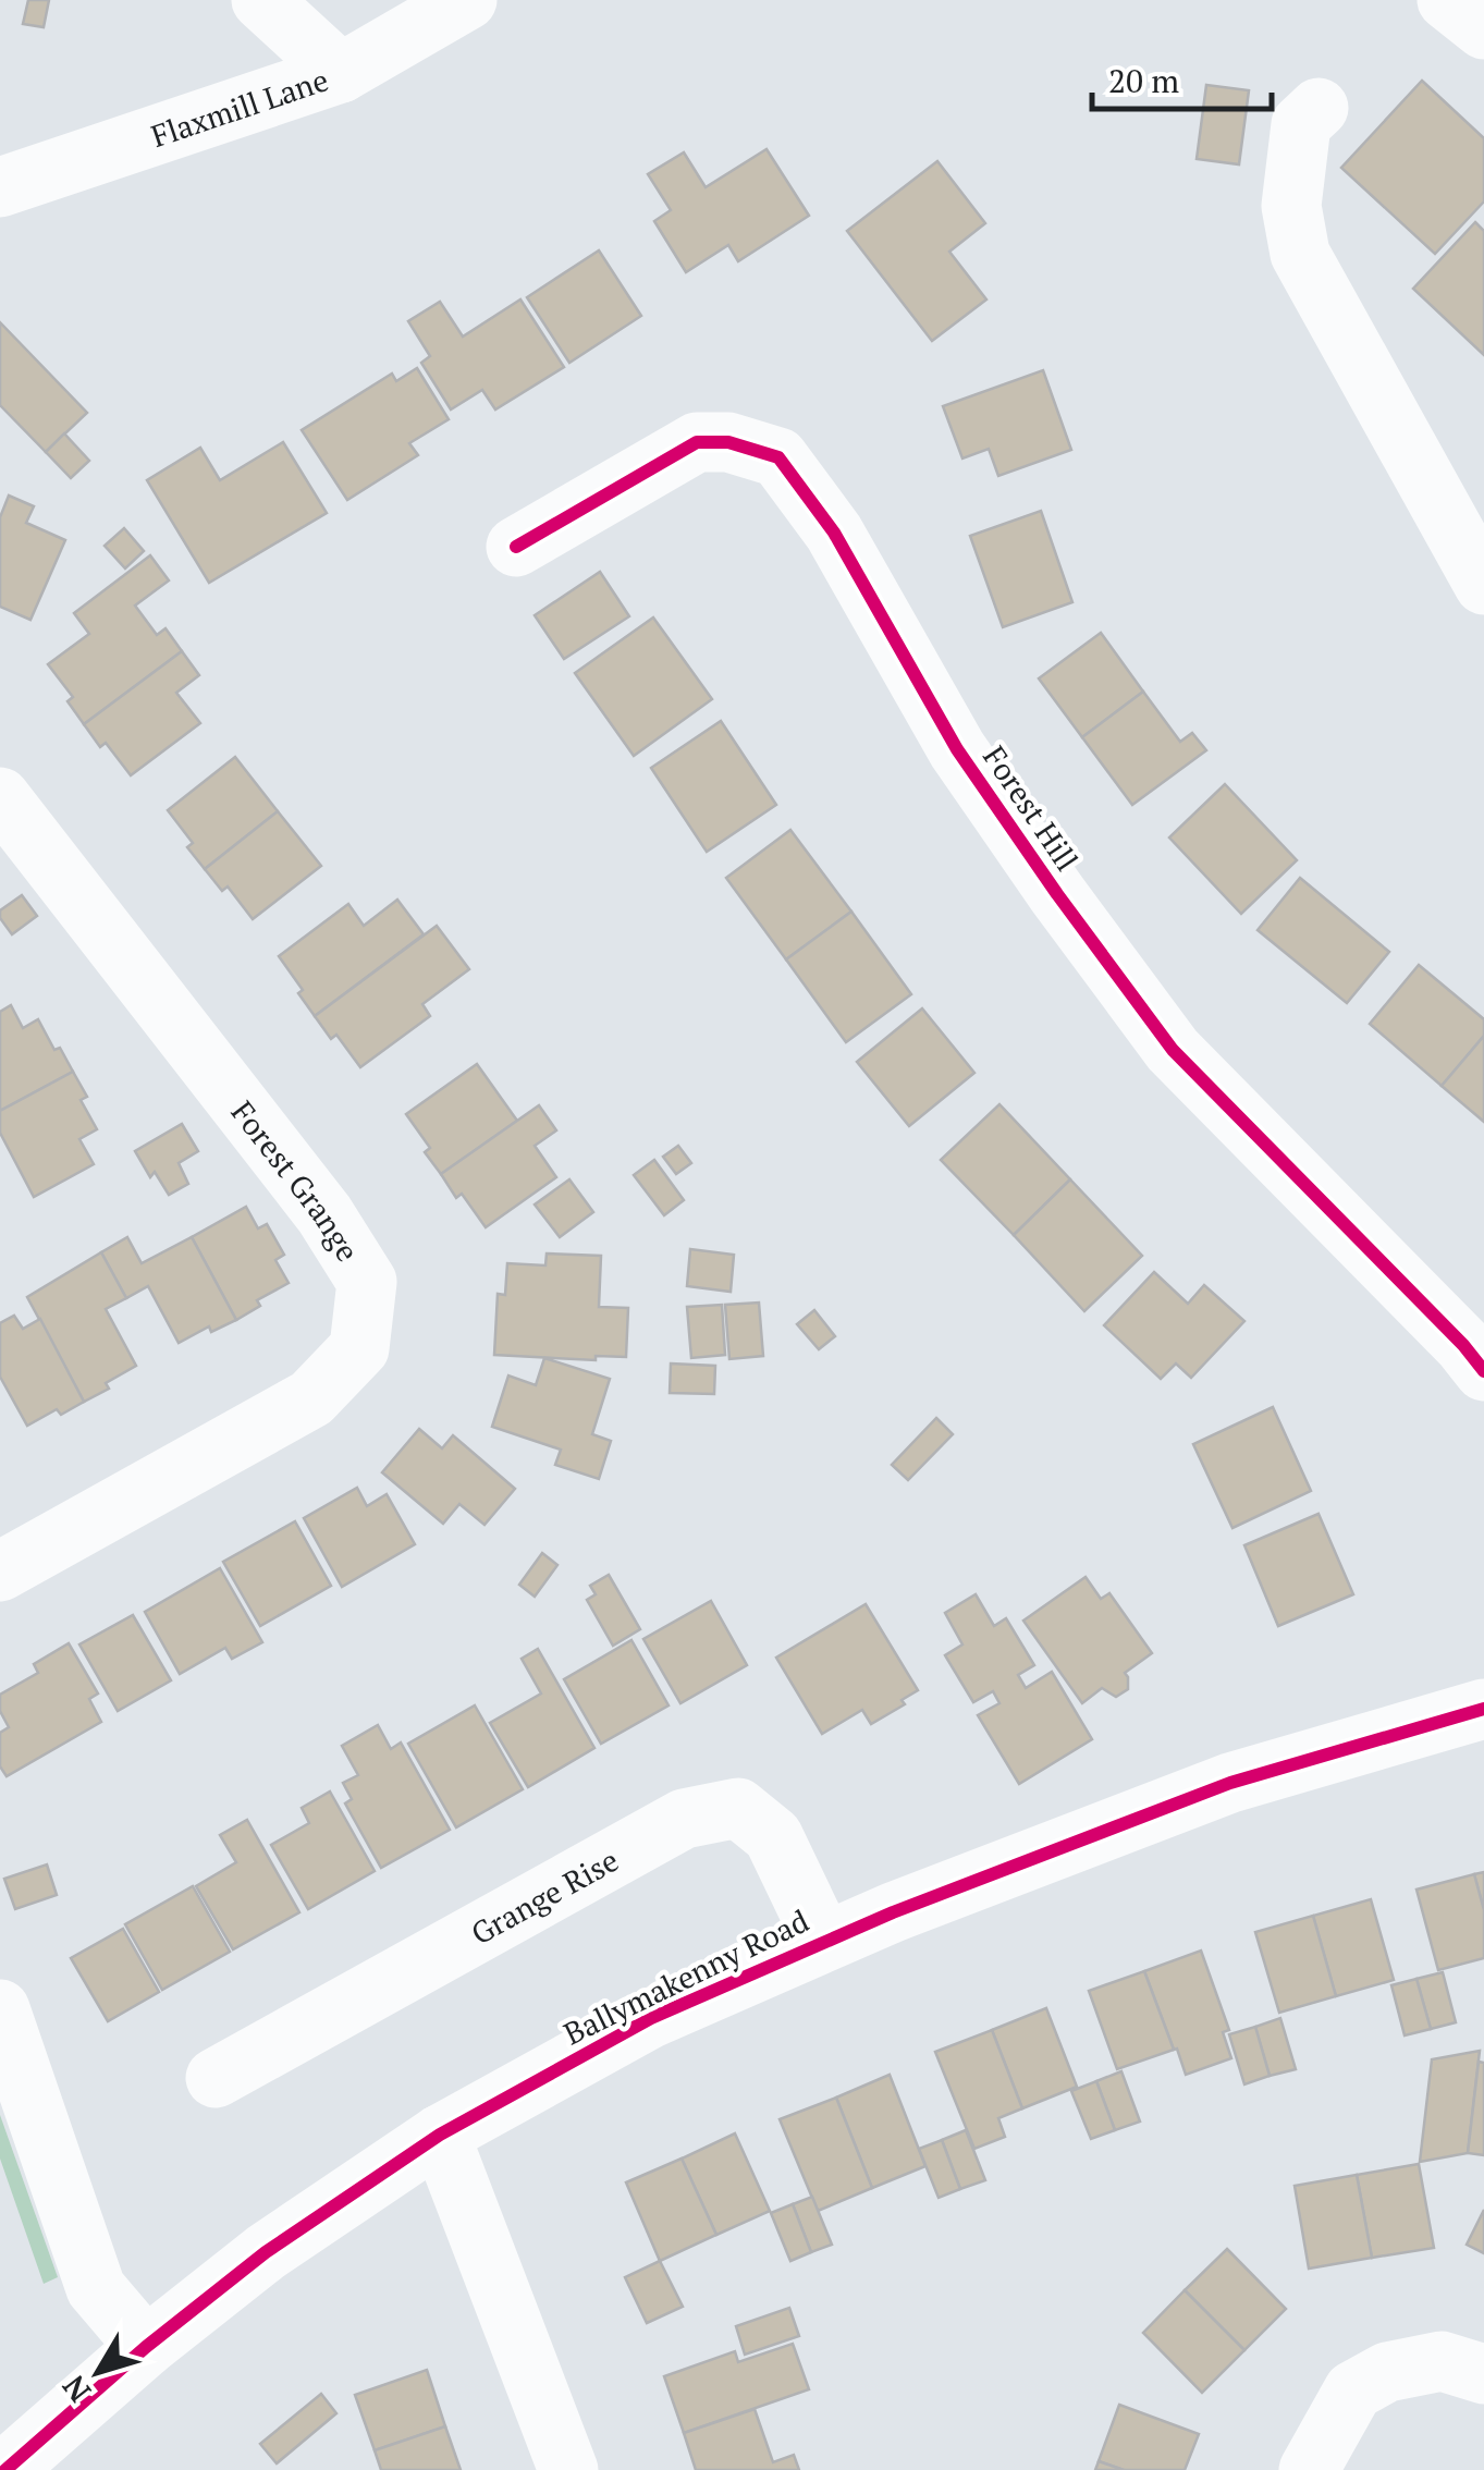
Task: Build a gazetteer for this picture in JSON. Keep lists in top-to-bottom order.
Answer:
{
  "streets": {
    "street": [
      "Flaxmill Lane",
      "Forest Hill",
      "Forest Grange",
      "Grange Rise",
      "Ballymakenny Road"
    ]
  },
  "crossings": [
    ["Grange Rise", "Ballymakenny Road"]
  ],
  "scale_bar": "20 m",
  "north": "bottom left"
}
